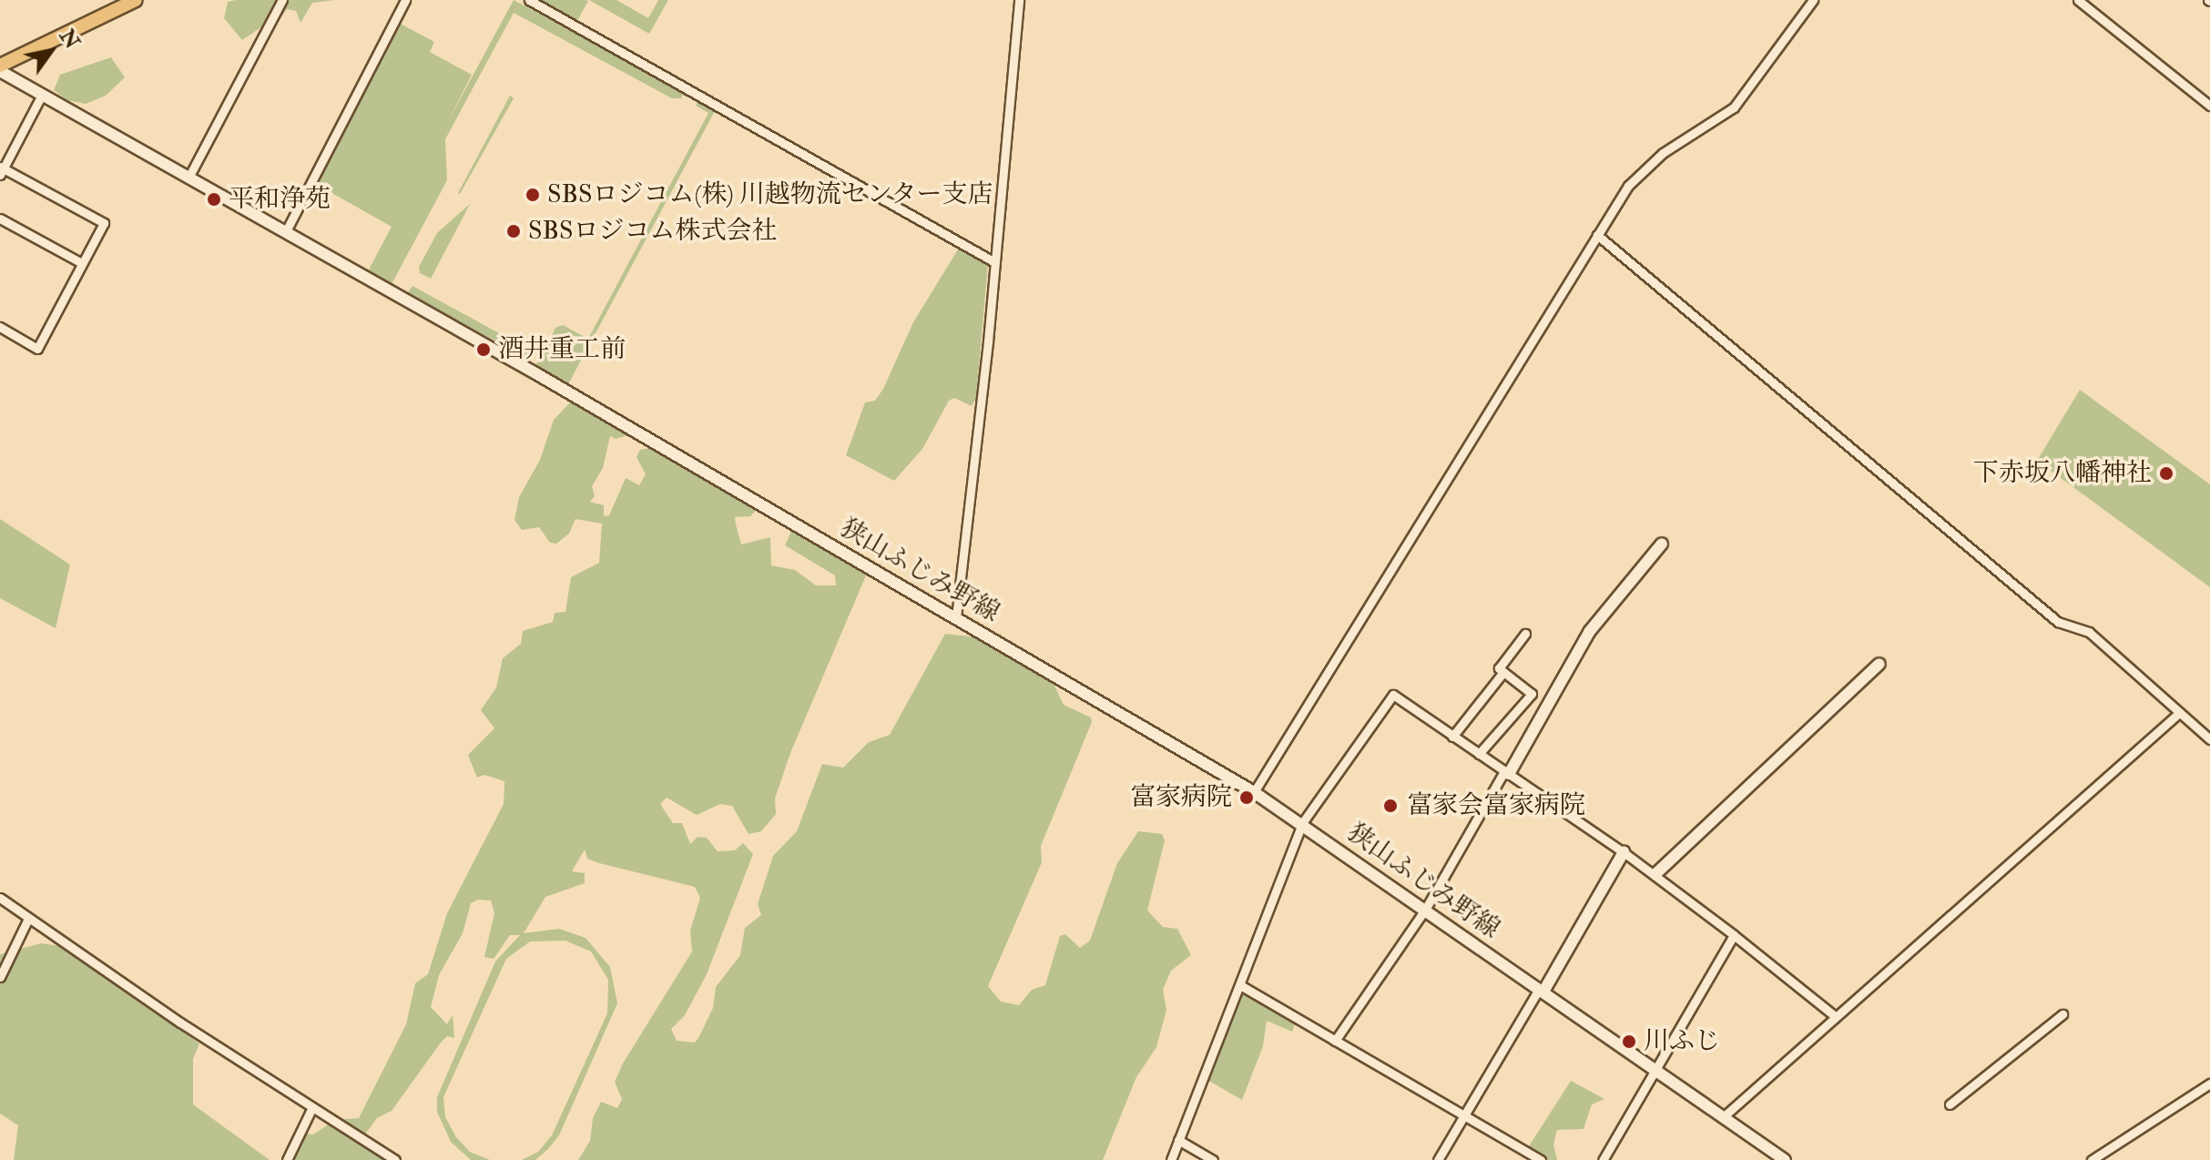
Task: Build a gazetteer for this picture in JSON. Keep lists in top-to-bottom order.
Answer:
{
  "streets": {
    "main road": ["狭山ふじみ野線"]
  },
  "places": [
    "SBSロジコム(株) 川越物流センター支店",
    "平和浄苑",
    "SBSロジコム株式会社",
    "酒井重工前",
    "下赤坂八幡神社",
    "富家病院",
    "富家会富家病院",
    "川ふじ"
  ],
  "north": "top right"
}
